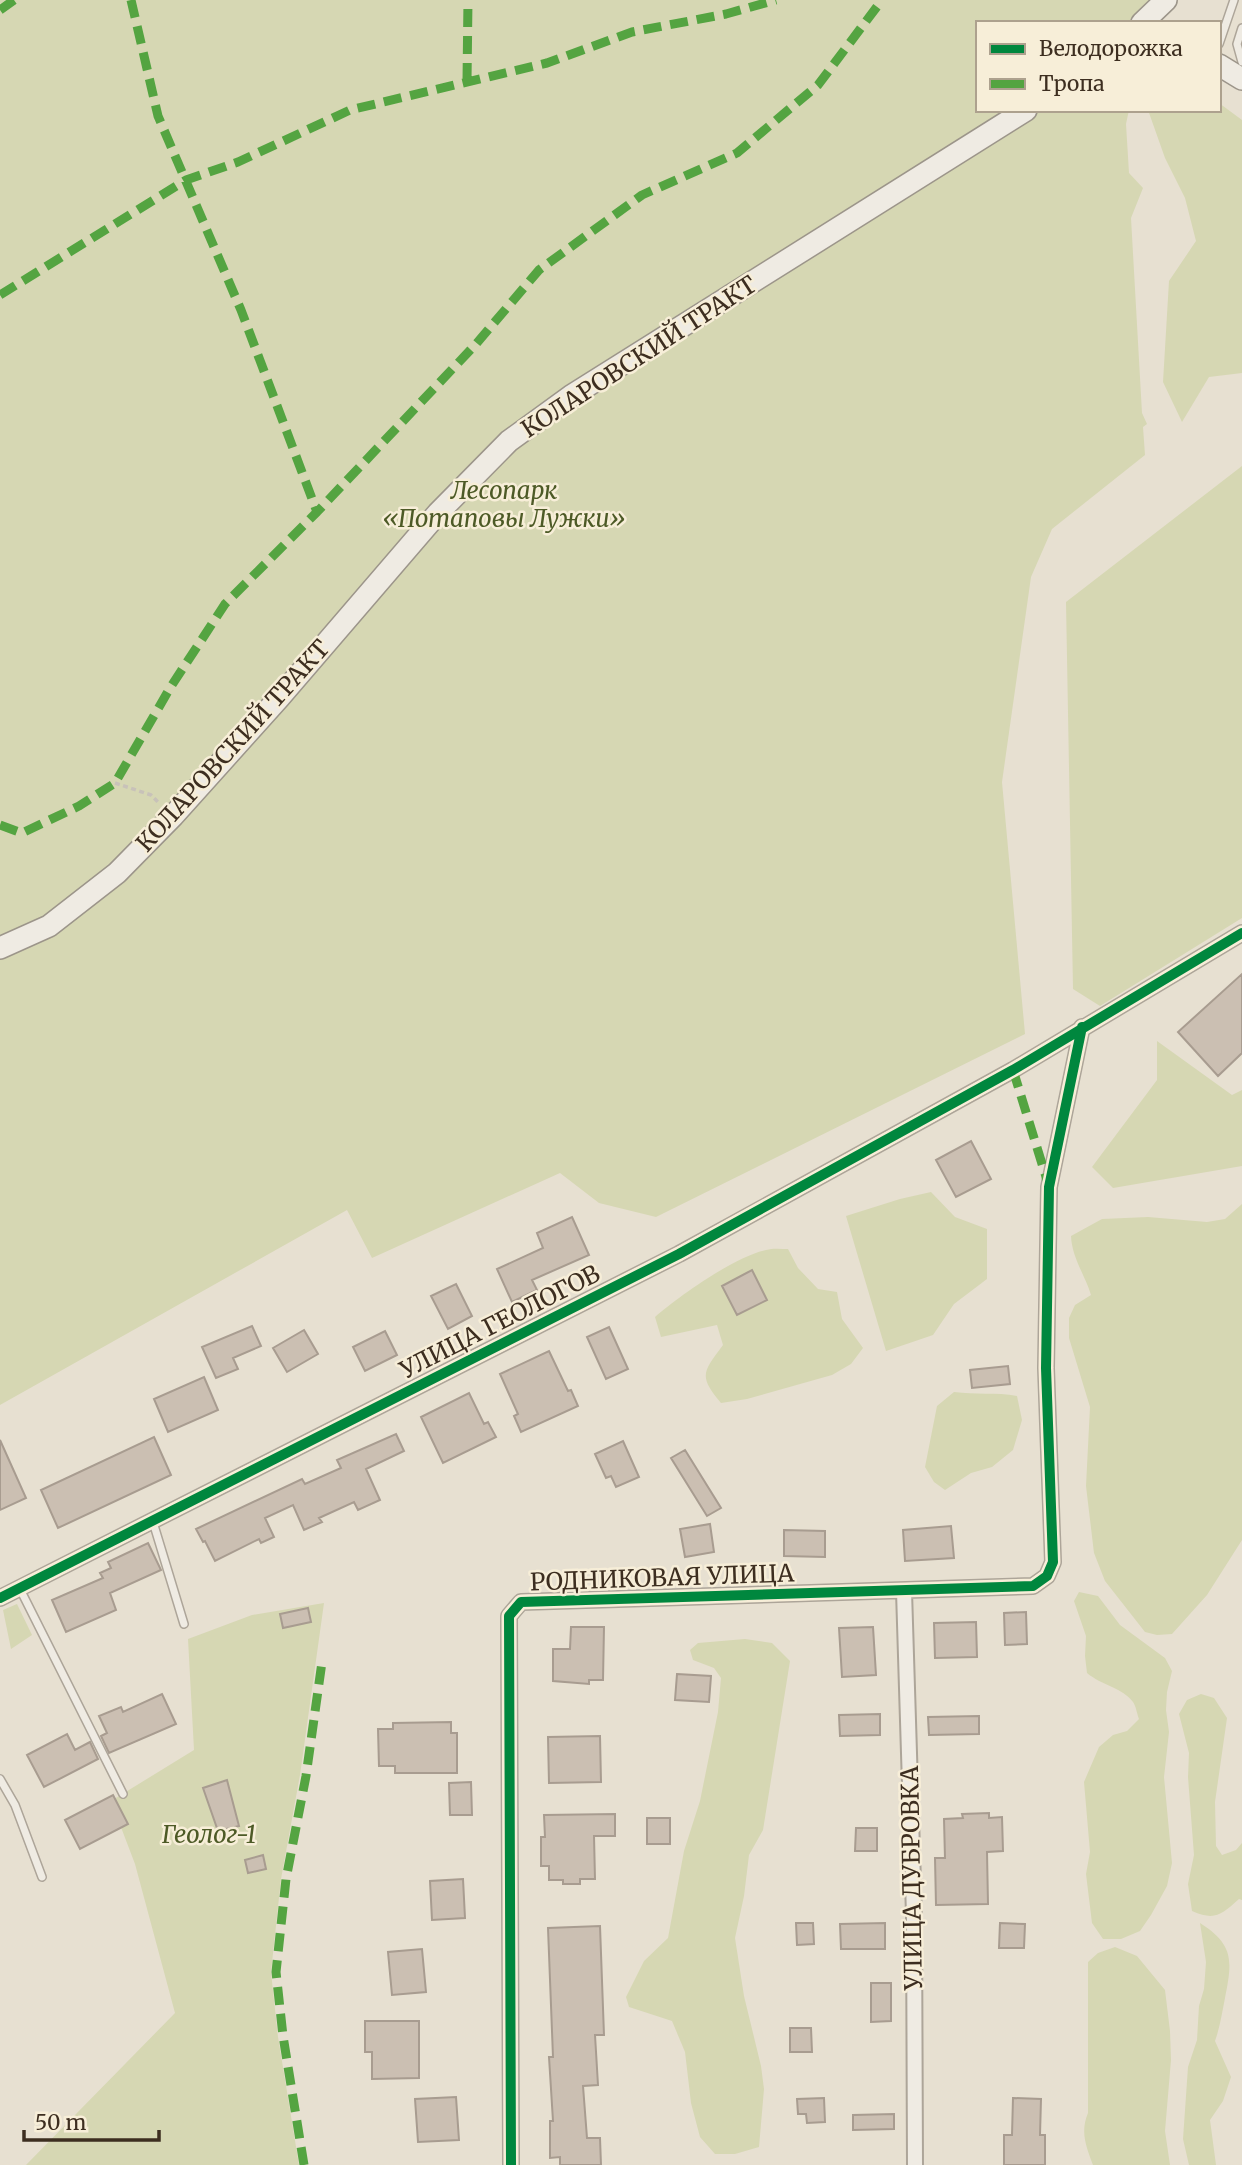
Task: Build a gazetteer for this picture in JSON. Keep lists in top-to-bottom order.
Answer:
{
  "streets": {
    "street": [
      "КОЛАРОВСКИЙ ТРАКТ",
      "УЛИЦА ГЕОЛОГОВ",
      "РОДНИКОВАЯ УЛИЦА",
      "УЛИЦА ДУБРОВКА"
    ]
  },
  "crossings": [
    ["УЛИЦА ГЕОЛОГОВ", "РОДНИКОВАЯ УЛИЦА"],
    ["РОДНИКОВАЯ УЛИЦА", "УЛИЦА ДУБРОВКА"]
  ],
  "parks": ["Лесопарк «Потаповы Лужки»", "Геолог-1"],
  "legend": ["Велодорожка", "Тропа"],
  "scale_bar": "50 m"
}
